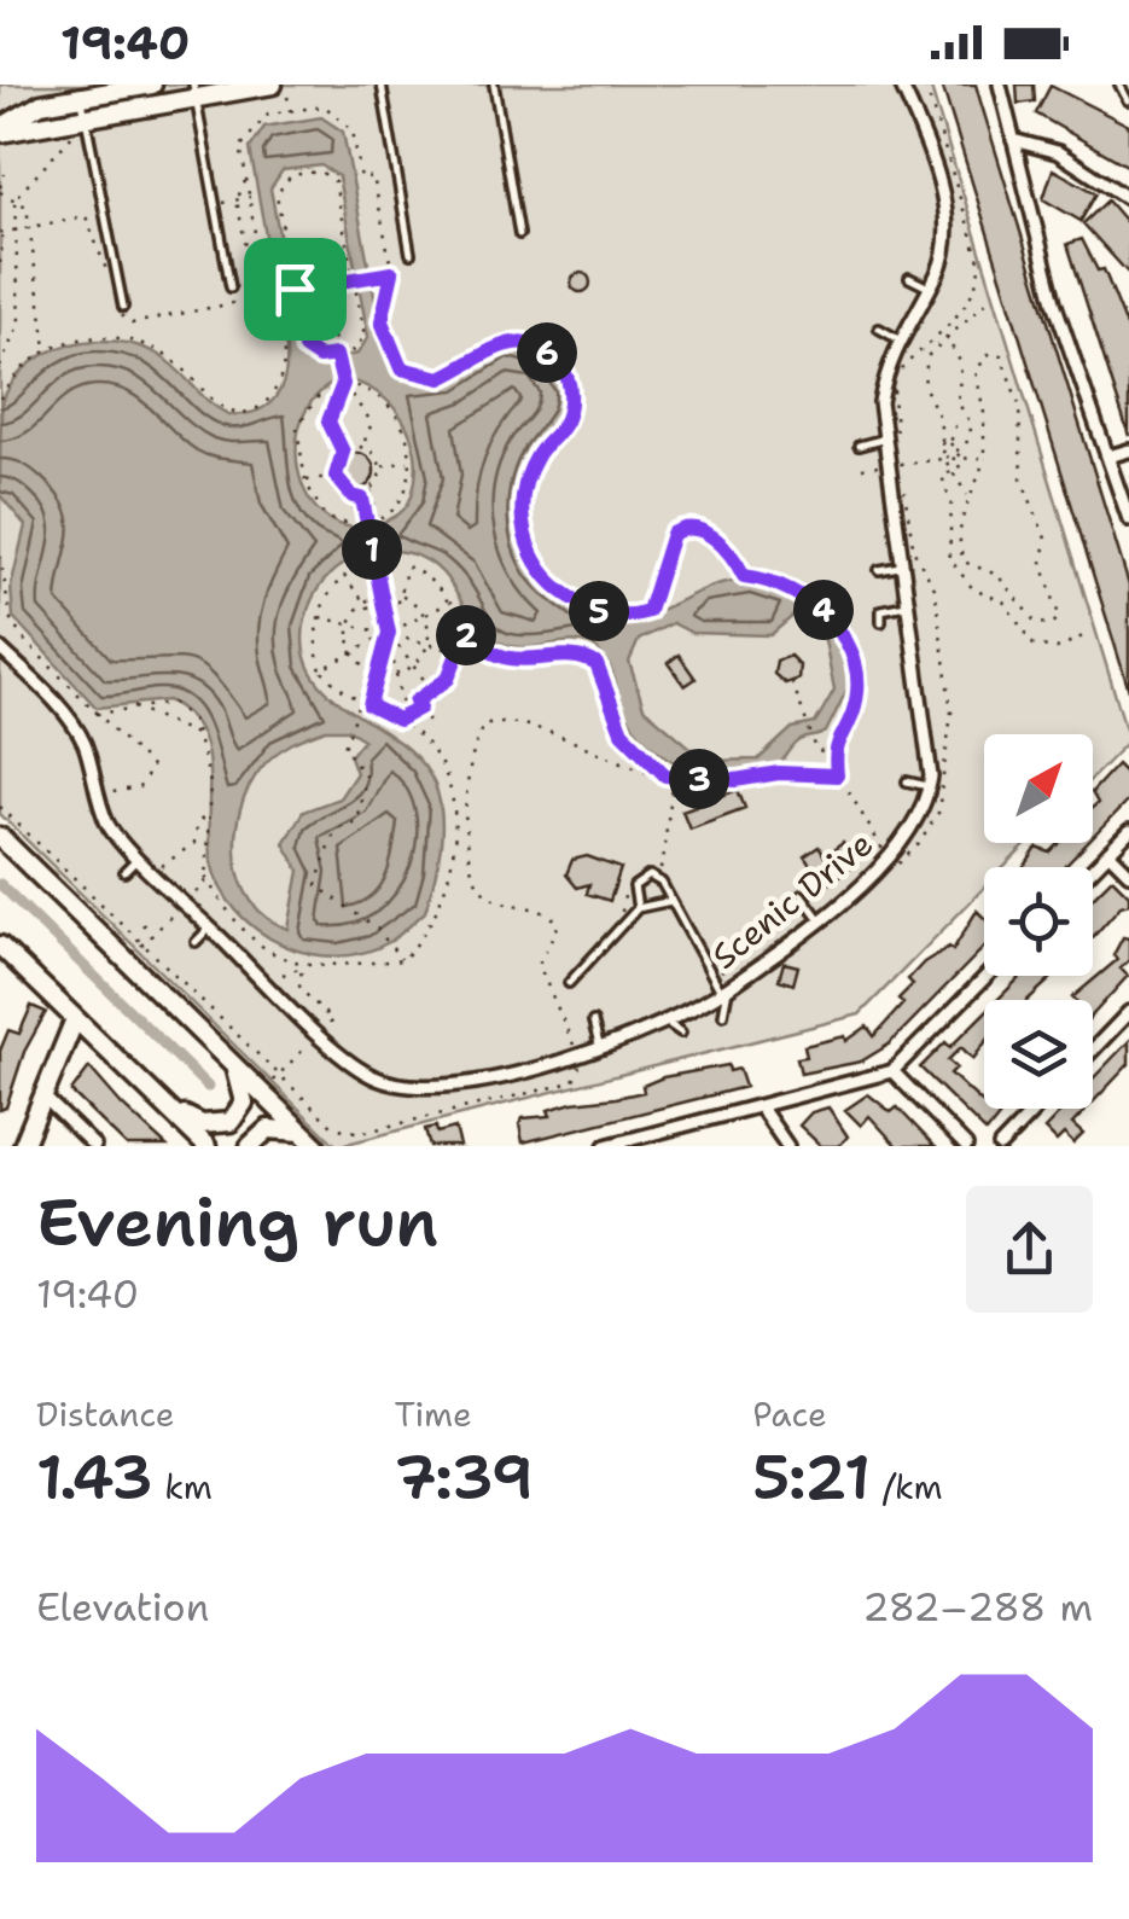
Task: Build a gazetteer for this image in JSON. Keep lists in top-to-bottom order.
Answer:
{
  "streets": {
    "street": ["Scenic Drive"]
  },
  "north": "top right",
  "page": {
    "status": "19:40",
    "pins": [
      "6",
      "1",
      "4",
      "5",
      "2",
      "3"
    ],
    "heading": ["Evening run", "19:40"],
    "stats": [
      ["Distance", "1.43 km"],
      ["Time", "7:39"],
      ["Pace", "5:21 /km"]
    ],
    "chart": ["Elevation", "282–288 m"]
  }
}
